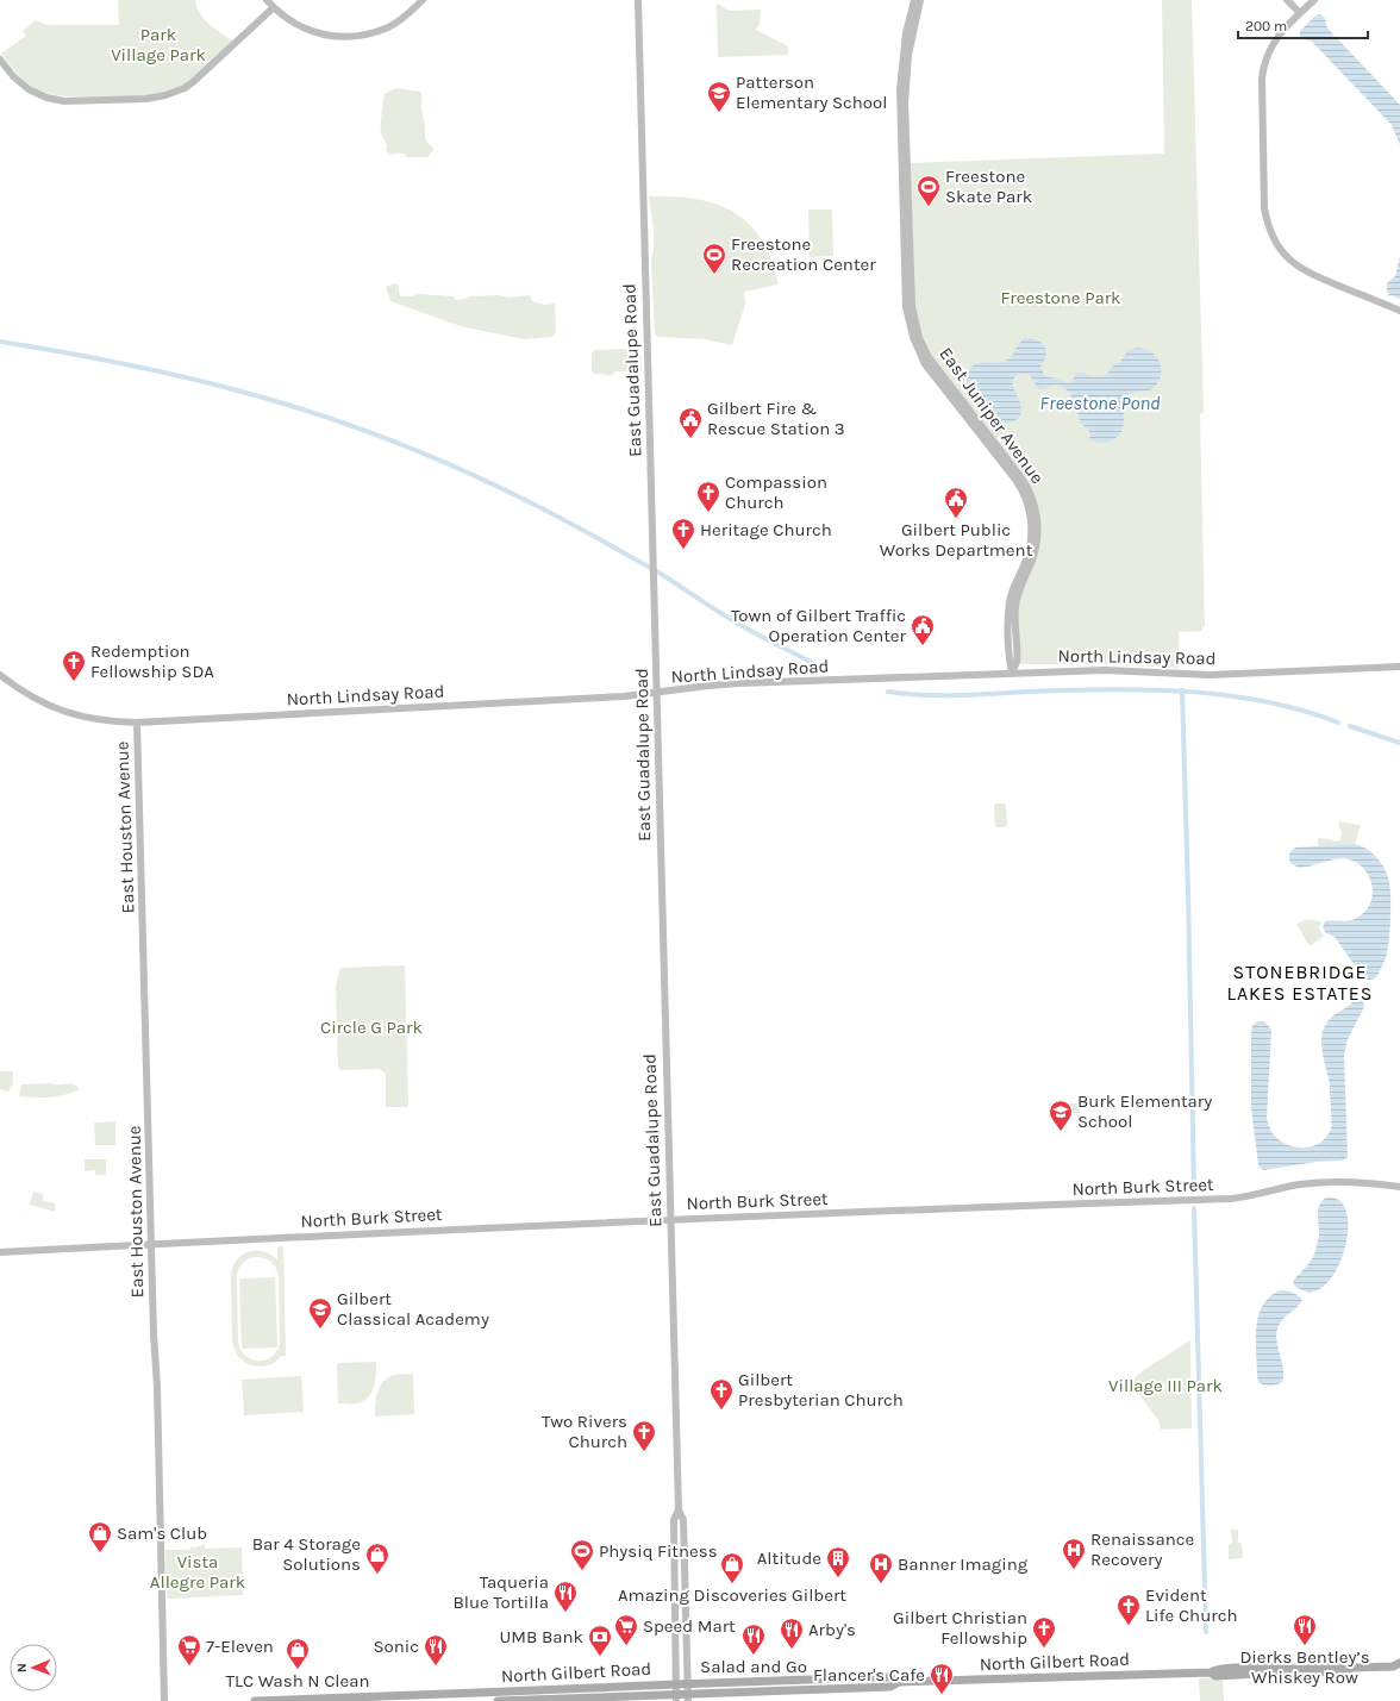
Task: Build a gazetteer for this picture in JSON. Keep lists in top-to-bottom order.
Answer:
{
  "streets": {
    "main road": ["North Gilbert Road"],
    "street": [
      "East Guadalupe Road",
      "East Juniper Avenue",
      "North Lindsay Road",
      "East Houston Avenue",
      "North Burk Street"
    ]
  },
  "crossings": [
    ["East Guadalupe Road", "North Lindsay Road"],
    ["East Guadalupe Road", "North Burk Street"],
    ["East Guadalupe Road", "North Gilbert Road"],
    ["East Juniper Avenue", "North Lindsay Road"],
    ["North Lindsay Road", "East Houston Avenue"],
    ["East Houston Avenue", "North Burk Street"]
  ],
  "districts": ["STONEBRIDGE LAKES ESTATES"],
  "water": ["Freestone Pond"],
  "parks": [
    "Park Village Park",
    "Freestone Park",
    "Circle G Park",
    "Village III Park",
    "Vista Allegre Park"
  ],
  "places": {
    "school or university": ["Patterson Elementary School", "Burk Elementary School", "Gilbert Classical Academy"],
    "sports": ["Freestone Skate Park", "Freestone Recreation Center", "Physiq Fitness"],
    "public building": ["Gilbert Fire & Rescue Station 3", "Gilbert Public Works Department", "Town of Gilbert Traffic Operation Center"],
    "church": [
      "Compassion Church",
      "Heritage Church",
      "Redemption Fellowship SDA",
      "Gilbert Presbyterian Church",
      "Two Rivers Church",
      "Evident Life Church",
      "Gilbert Christian Fellowship"
    ],
    "shop": [
      "Sam's Club",
      "Bar 4 Storage Solutions",
      "Amazing Discoveries Gilbert",
      "TLC Wash N Clean"
    ],
    "hospital": ["Renaissance Recovery", "Banner Imaging"],
    "building": ["Altitude"],
    "restaurant": [
      "Taqueria Blue Tortilla",
      "Dierks Bentley’s Whiskey Row",
      "Arby's",
      "Salad and Go",
      "Sonic",
      "Flancer's Cafe"
    ],
    "supermarket": ["Speed Mart", "7-Eleven"],
    "bank": ["UMB Bank"]
  },
  "scale_bar": "200 m",
  "north": "left"
}
